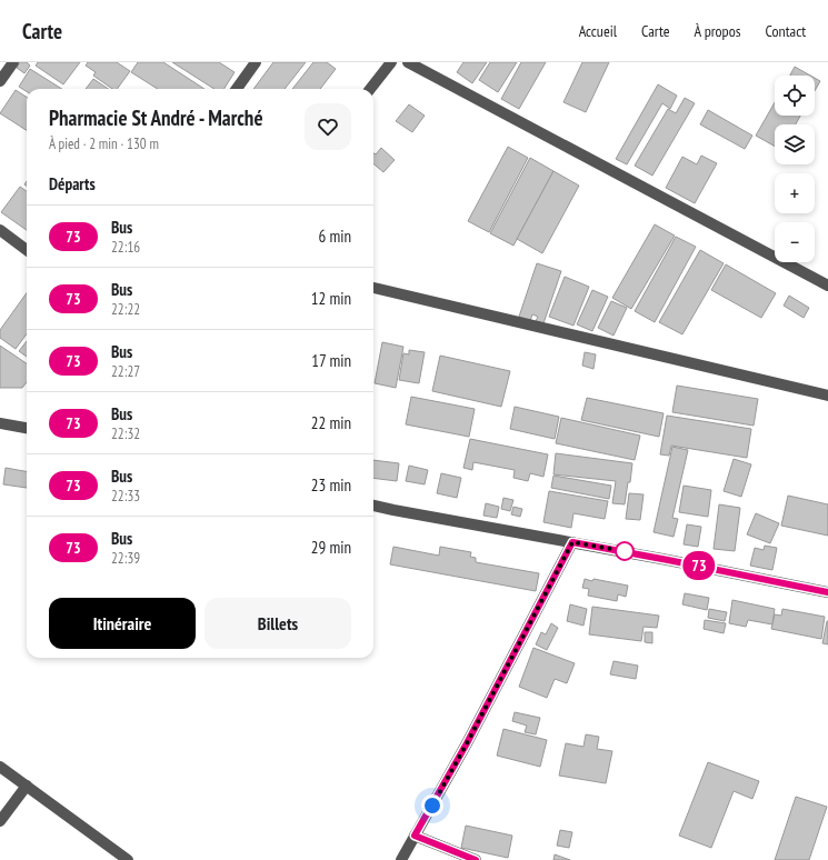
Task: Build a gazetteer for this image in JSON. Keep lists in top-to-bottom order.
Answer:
{
  "lines": ["bus line 73"],
  "page": {
    "header": "Carte",
    "nav": [
      "Accueil",
      "Carte",
      "À propos",
      "Contact"
    ],
    "on_map": "73",
    "map_buttons": ["+", "−"],
    "heading": [
      ["Pharmacie St André - Marché", "À pied · 2 min · 130 m"],
      "Départs"
    ],
    "list": [
      {
        "mark": "73",
        "name": "Bus",
        "note": "22:16",
        "value": "6 min"
      },
      {
        "mark": "73",
        "name": "Bus",
        "note": "22:22",
        "value": "12 min"
      },
      {
        "mark": "73",
        "name": "Bus",
        "note": "22:27",
        "value": "17 min"
      },
      {
        "mark": "73",
        "name": "Bus",
        "note": "22:32",
        "value": "22 min"
      },
      {
        "mark": "73",
        "name": "Bus",
        "note": "22:33",
        "value": "23 min"
      },
      {
        "mark": "73",
        "name": "Bus",
        "note": "22:39",
        "value": "29 min"
      }
    ],
    "buttons": ["Itinéraire", "Billets"]
  }
}
